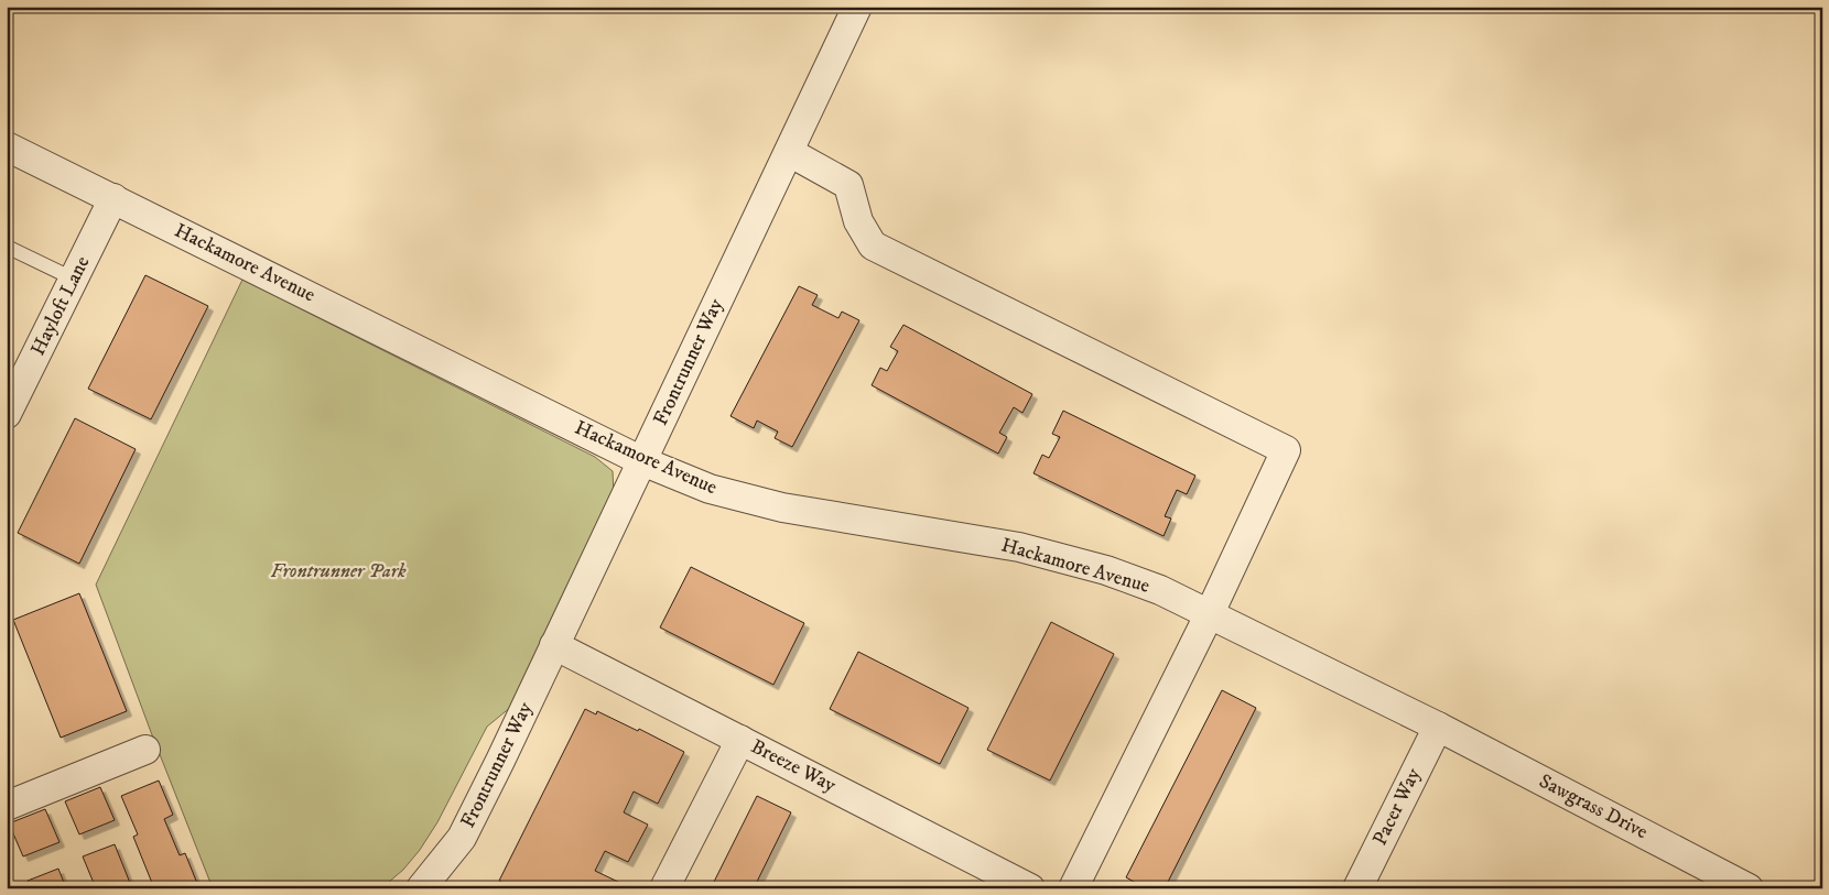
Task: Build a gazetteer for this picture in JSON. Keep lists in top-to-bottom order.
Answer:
{
  "streets": {
    "street": [
      "Hackamore Avenue",
      "Hayloft Lane",
      "Frontrunner Way",
      "Breeze Way",
      "Pacer Way",
      "Sawgrass Drive"
    ]
  },
  "crossings": [
    ["Hackamore Avenue", "Hayloft Lane"],
    ["Hackamore Avenue", "Frontrunner Way"],
    ["Hackamore Avenue", "Pacer Way"],
    ["Hackamore Avenue", "Sawgrass Drive"],
    ["Frontrunner Way", "Breeze Way"],
    ["Pacer Way", "Sawgrass Drive"]
  ],
  "parks": ["Frontrunner Park"]
}
